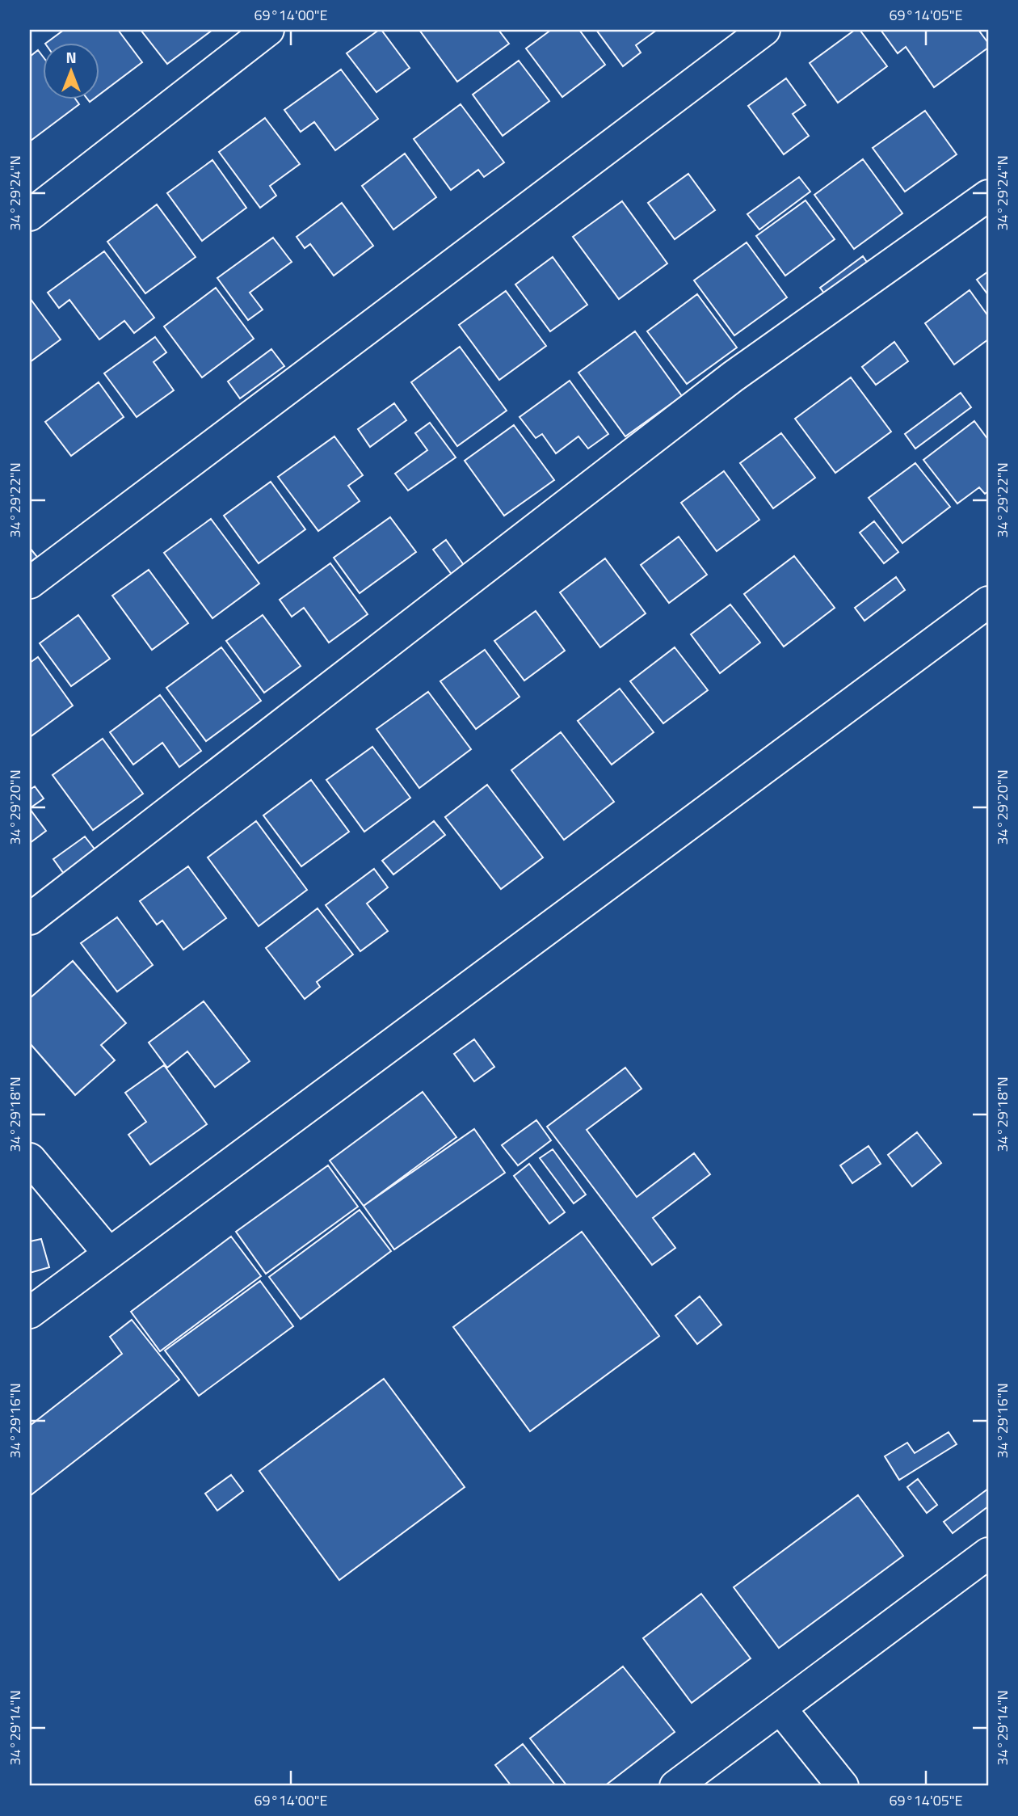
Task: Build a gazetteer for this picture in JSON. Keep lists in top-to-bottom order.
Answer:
{
  "north": "top",
  "coordinates": [
    "69°14'00\"E",
    "69°14'05\"E",
    "34°29'24\"N",
    "34°29'22\"N",
    "34°29'20\"N",
    "34°29'18\"N",
    "34°29'16\"N",
    "34°29'14\"N"
  ]
}
